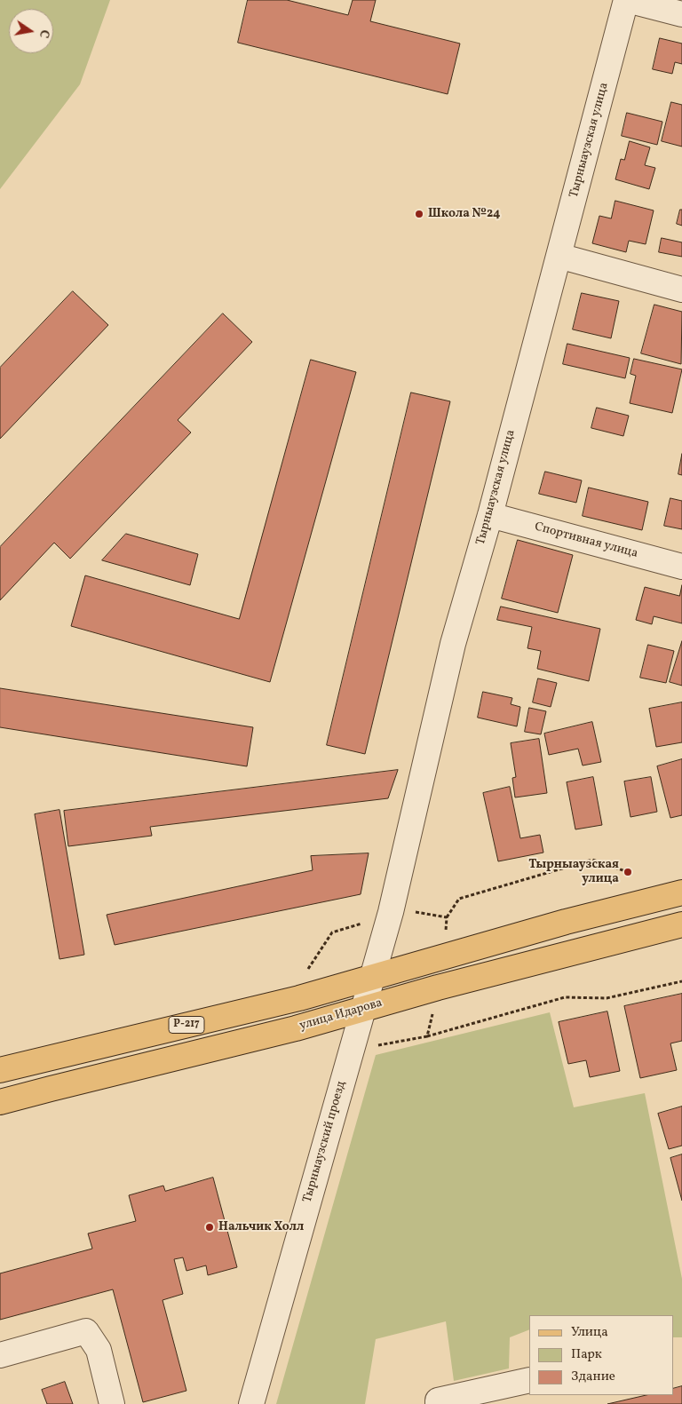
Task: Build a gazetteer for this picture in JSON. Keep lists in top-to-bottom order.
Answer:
{
  "streets": {
    "main road": ["улица Идарова", "Р-217"],
    "street": ["Тырныаузская улица", "Спортивная улица", "Тырныаузский проезд"]
  },
  "crossings": [
    ["Тырныаузская улица", "Спортивная улица"],
    ["Тырныаузская улица", "улица Идарова"],
    ["Тырныаузская улица", "Р-217"],
    ["Тырныаузская улица", "Тырныаузский проезд"],
    ["улица Идарова", "Тырныаузский проезд"]
  ],
  "places": ["Школа №24", "Тырныаузская улица", "Нальчик Холл"],
  "legend": ["Улица", "Парк", "Здание"],
  "north": "right"
}
